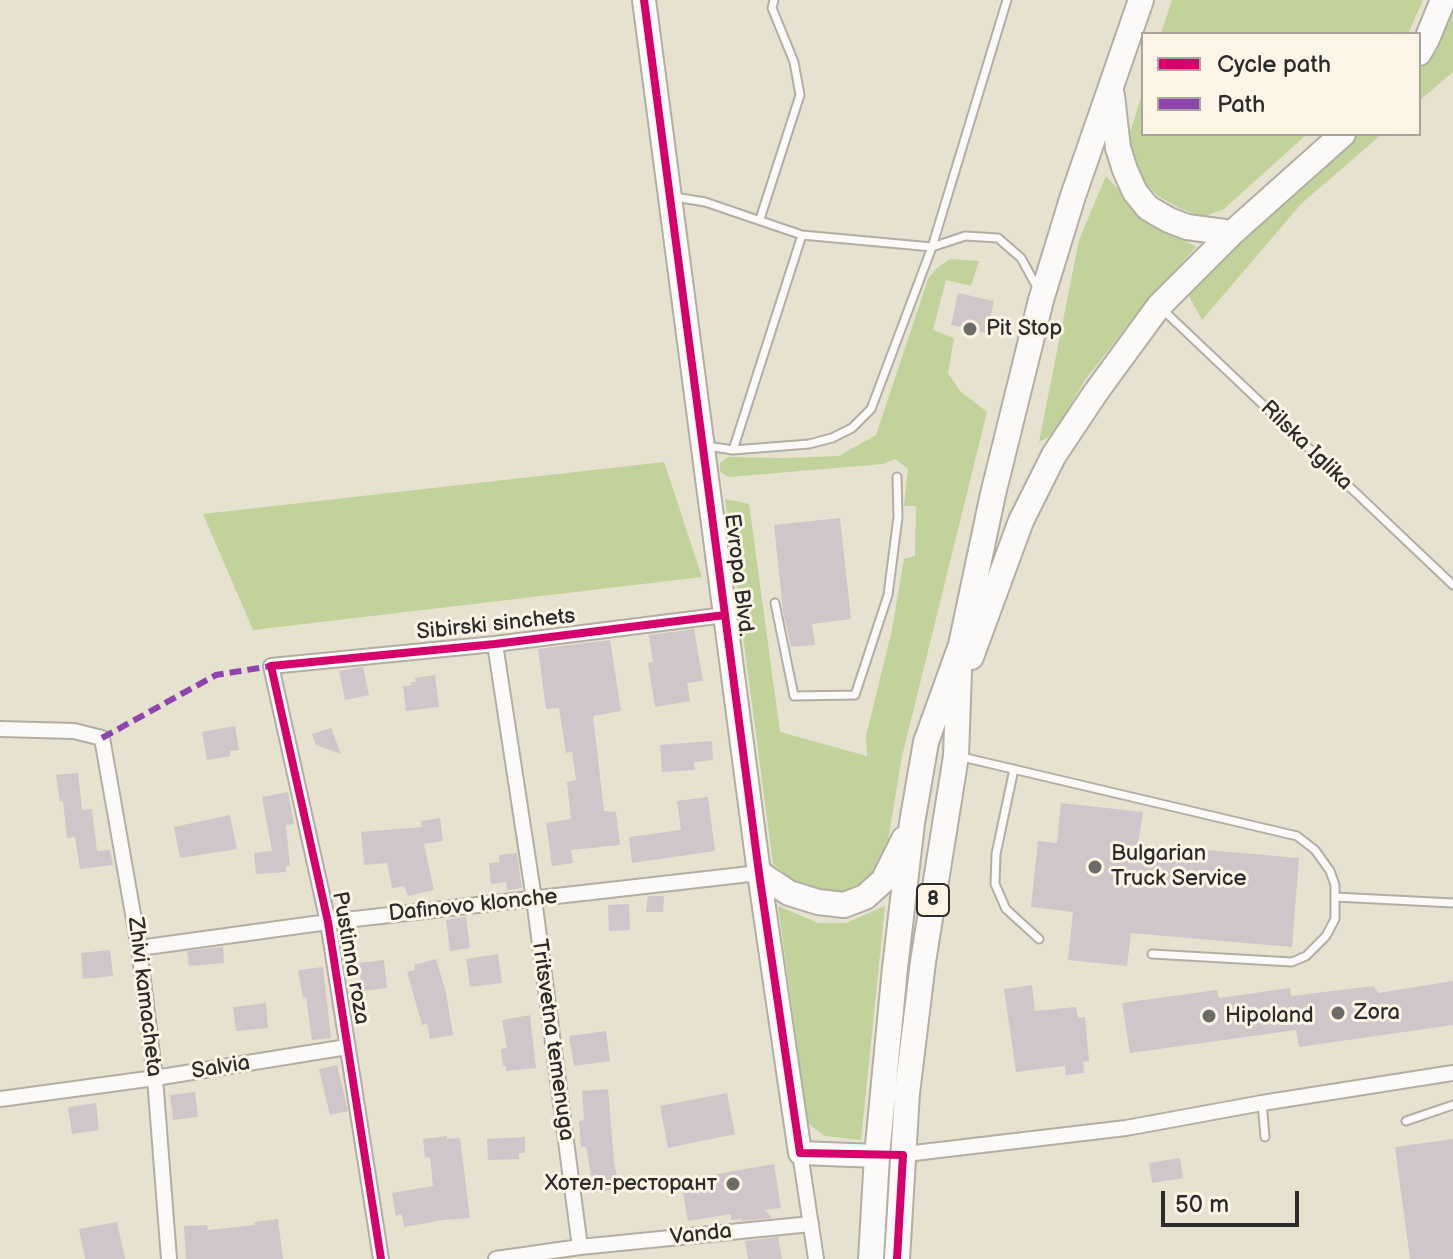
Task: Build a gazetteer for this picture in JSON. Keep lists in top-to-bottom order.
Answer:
{
  "streets": {
    "main road": ["8"],
    "street": [
      "Evropa Blvd.",
      "Sibirski sinchets",
      "Dafinovo klonche",
      "Pustinna roza",
      "Zhivi kamacheta",
      "Tritsvetna temenuga",
      "Salvia",
      "Vanda"
    ],
    "lane": ["Rilska Iglika"]
  },
  "crossings": [
    ["Evropa Blvd.", "Sibirski sinchets"],
    ["Evropa Blvd.", "Dafinovo klonche"],
    ["Evropa Blvd.", "Vanda"],
    ["Sibirski sinchets", "Pustinna roza"],
    ["Sibirski sinchets", "Tritsvetna temenuga"],
    ["Dafinovo klonche", "Pustinna roza"],
    ["Dafinovo klonche", "Zhivi kamacheta"],
    ["Dafinovo klonche", "Tritsvetna temenuga"],
    ["Pustinna roza", "Salvia"],
    ["Zhivi kamacheta", "Salvia"],
    ["Tritsvetna temenuga", "Vanda"]
  ],
  "places": [
    "Pit Stop",
    "Bulgarian Truck Service",
    "Zora",
    "Hipoland",
    "Хотел-ресторант"
  ],
  "legend": ["Cycle path", "Path"],
  "scale_bar": "50 m"
}
